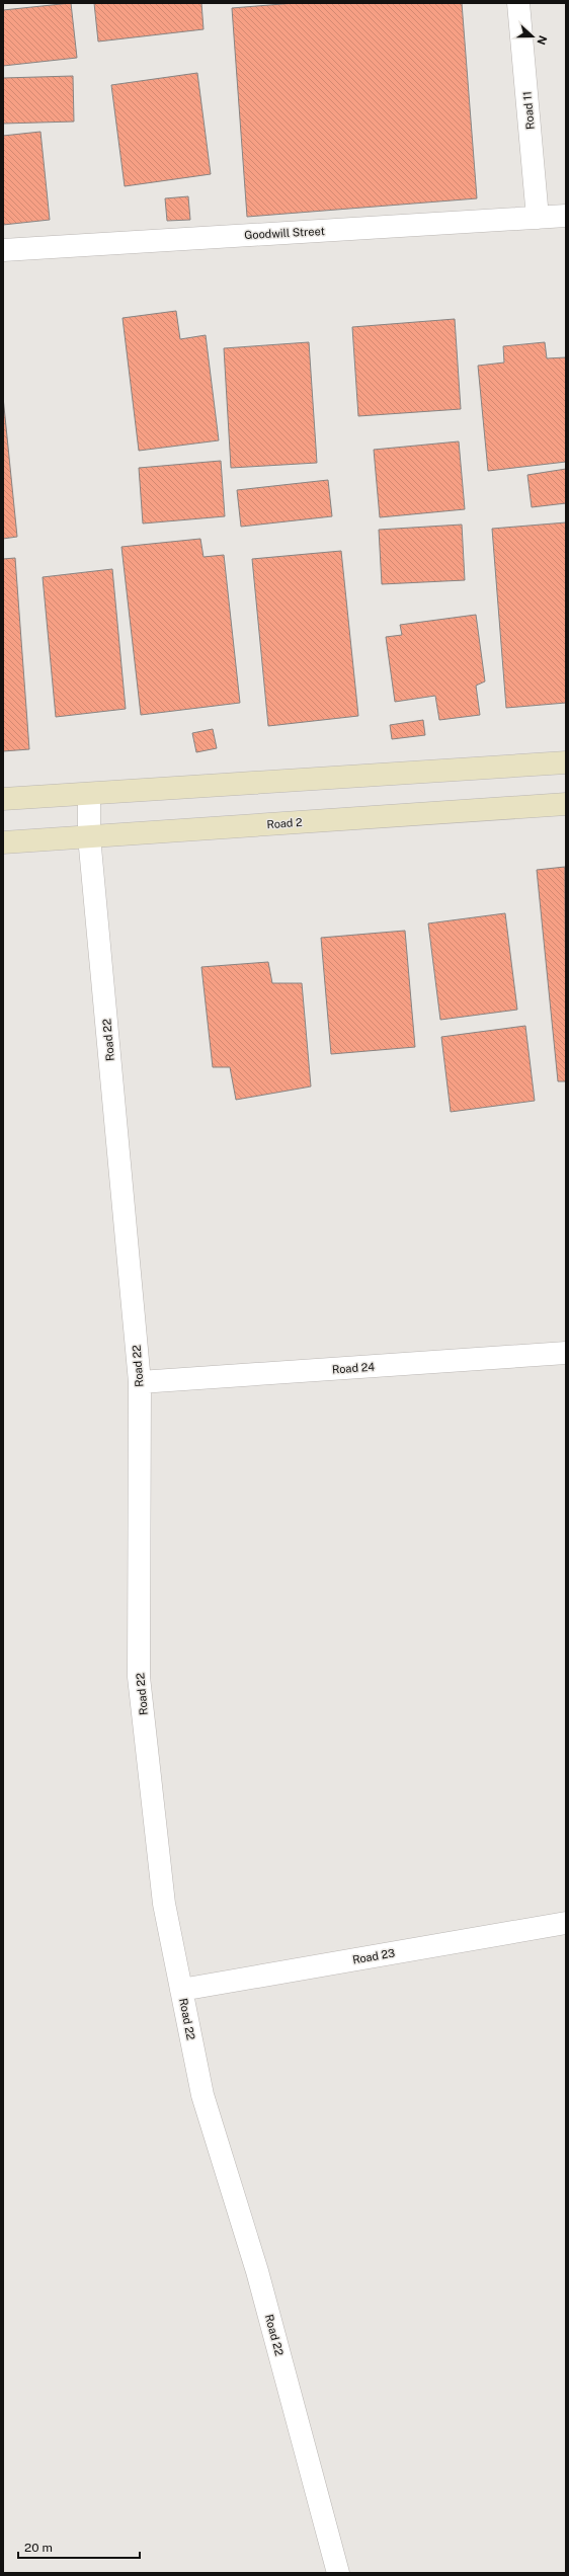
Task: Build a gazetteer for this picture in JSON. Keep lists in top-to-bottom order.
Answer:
{
  "streets": {
    "street": [
      "Road 11",
      "Goodwill Street",
      "Road 2",
      "Road 22",
      "Road 24",
      "Road 23"
    ]
  },
  "crossings": [
    ["Road 11", "Goodwill Street"],
    ["Road 2", "Road 22"],
    ["Road 22", "Road 24"],
    ["Road 22", "Road 23"]
  ],
  "scale_bar": "20 m",
  "north": "right"
}
